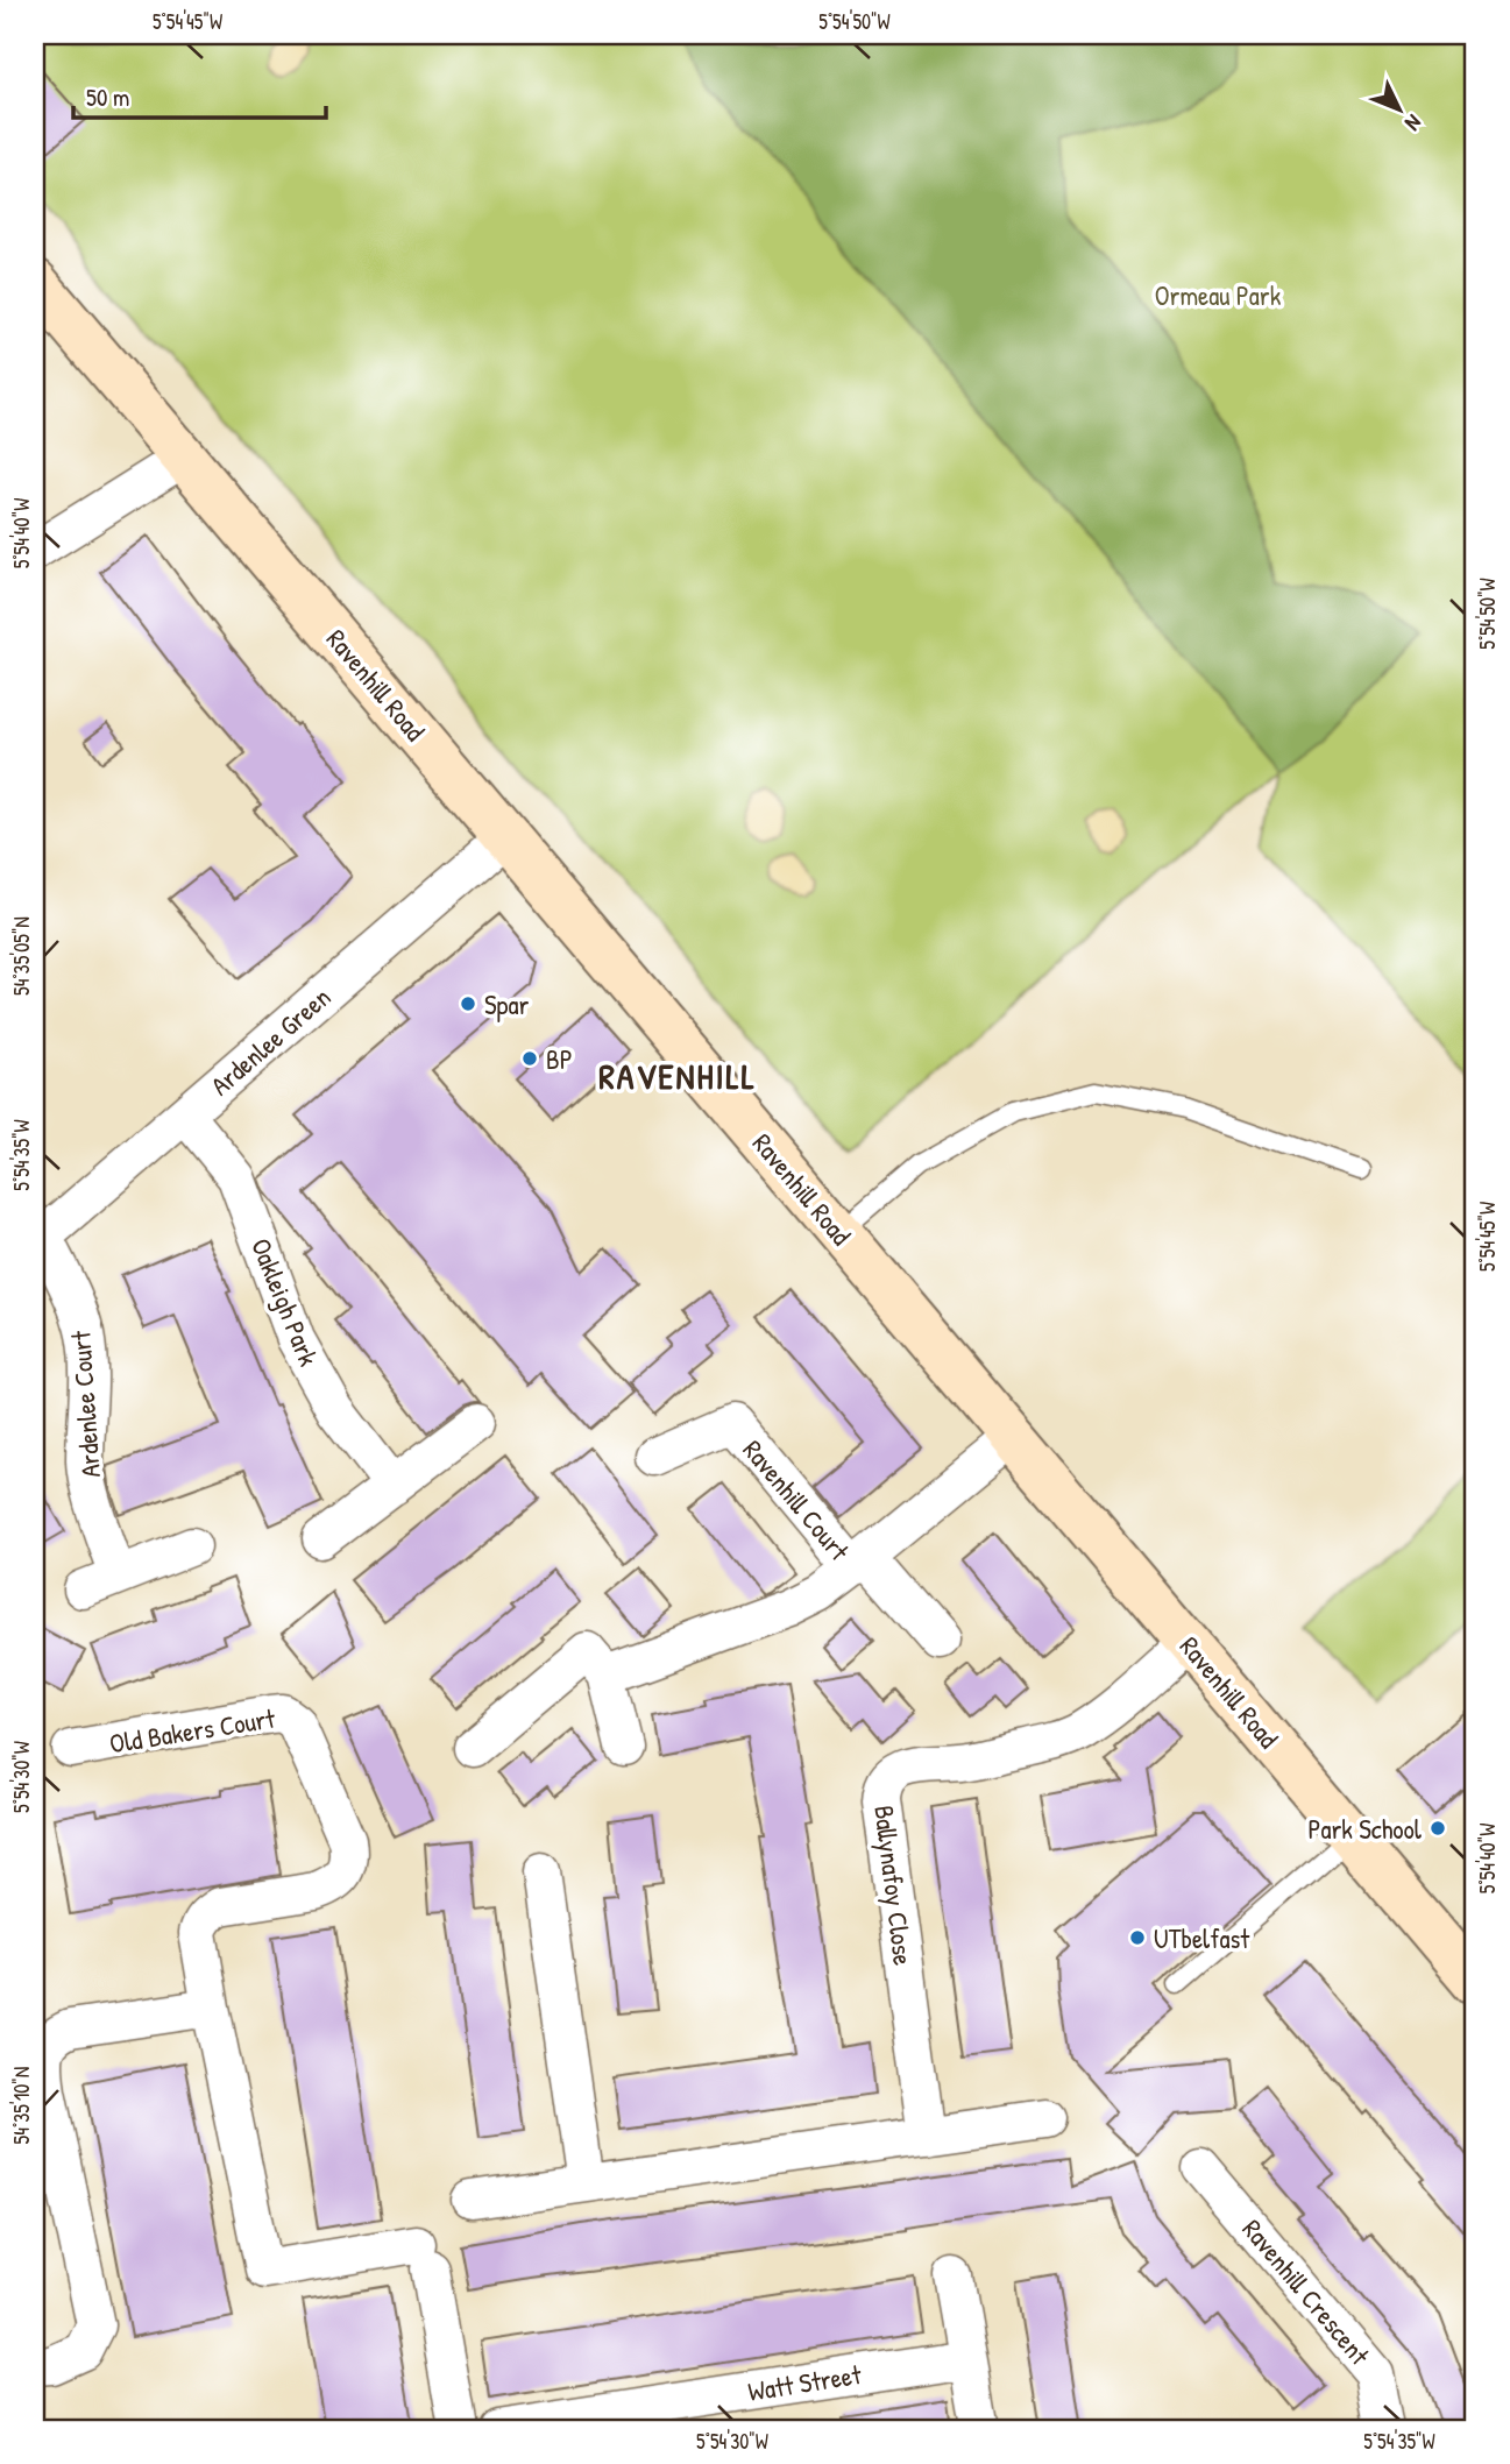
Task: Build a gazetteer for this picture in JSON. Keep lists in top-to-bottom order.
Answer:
{
  "streets": {
    "main road": ["Ravenhill Road"],
    "street": [
      "Ardenlee Green",
      "Oakleigh Park",
      "Ardenlee Court",
      "Ravenhill Court",
      "Old Bakers Court",
      "Ballynafoy Close",
      "Ravenhill Crescent",
      "Watt Street"
    ]
  },
  "crossings": [
    ["Ravenhill Road", "Ardenlee Green"],
    ["Ravenhill Road", "Ravenhill Court"],
    ["Ravenhill Road", "Ballynafoy Close"],
    ["Ardenlee Green", "Oakleigh Park"],
    ["Ardenlee Green", "Ardenlee Court"]
  ],
  "districts": ["RAVENHILL"],
  "parks": ["Ormeau Park"],
  "places": [
    "Spar",
    "BP",
    "Park School",
    "UTbelfast"
  ],
  "scale_bar": "50 m",
  "north": "bottom right",
  "coordinates": [
    "5°54'45\"W",
    "5°54'50\"W",
    "5°54'40\"W",
    "54°35'05\"N",
    "5°54'35\"W",
    "5°54'30\"W",
    "54°35'10\"N"
  ]
}
